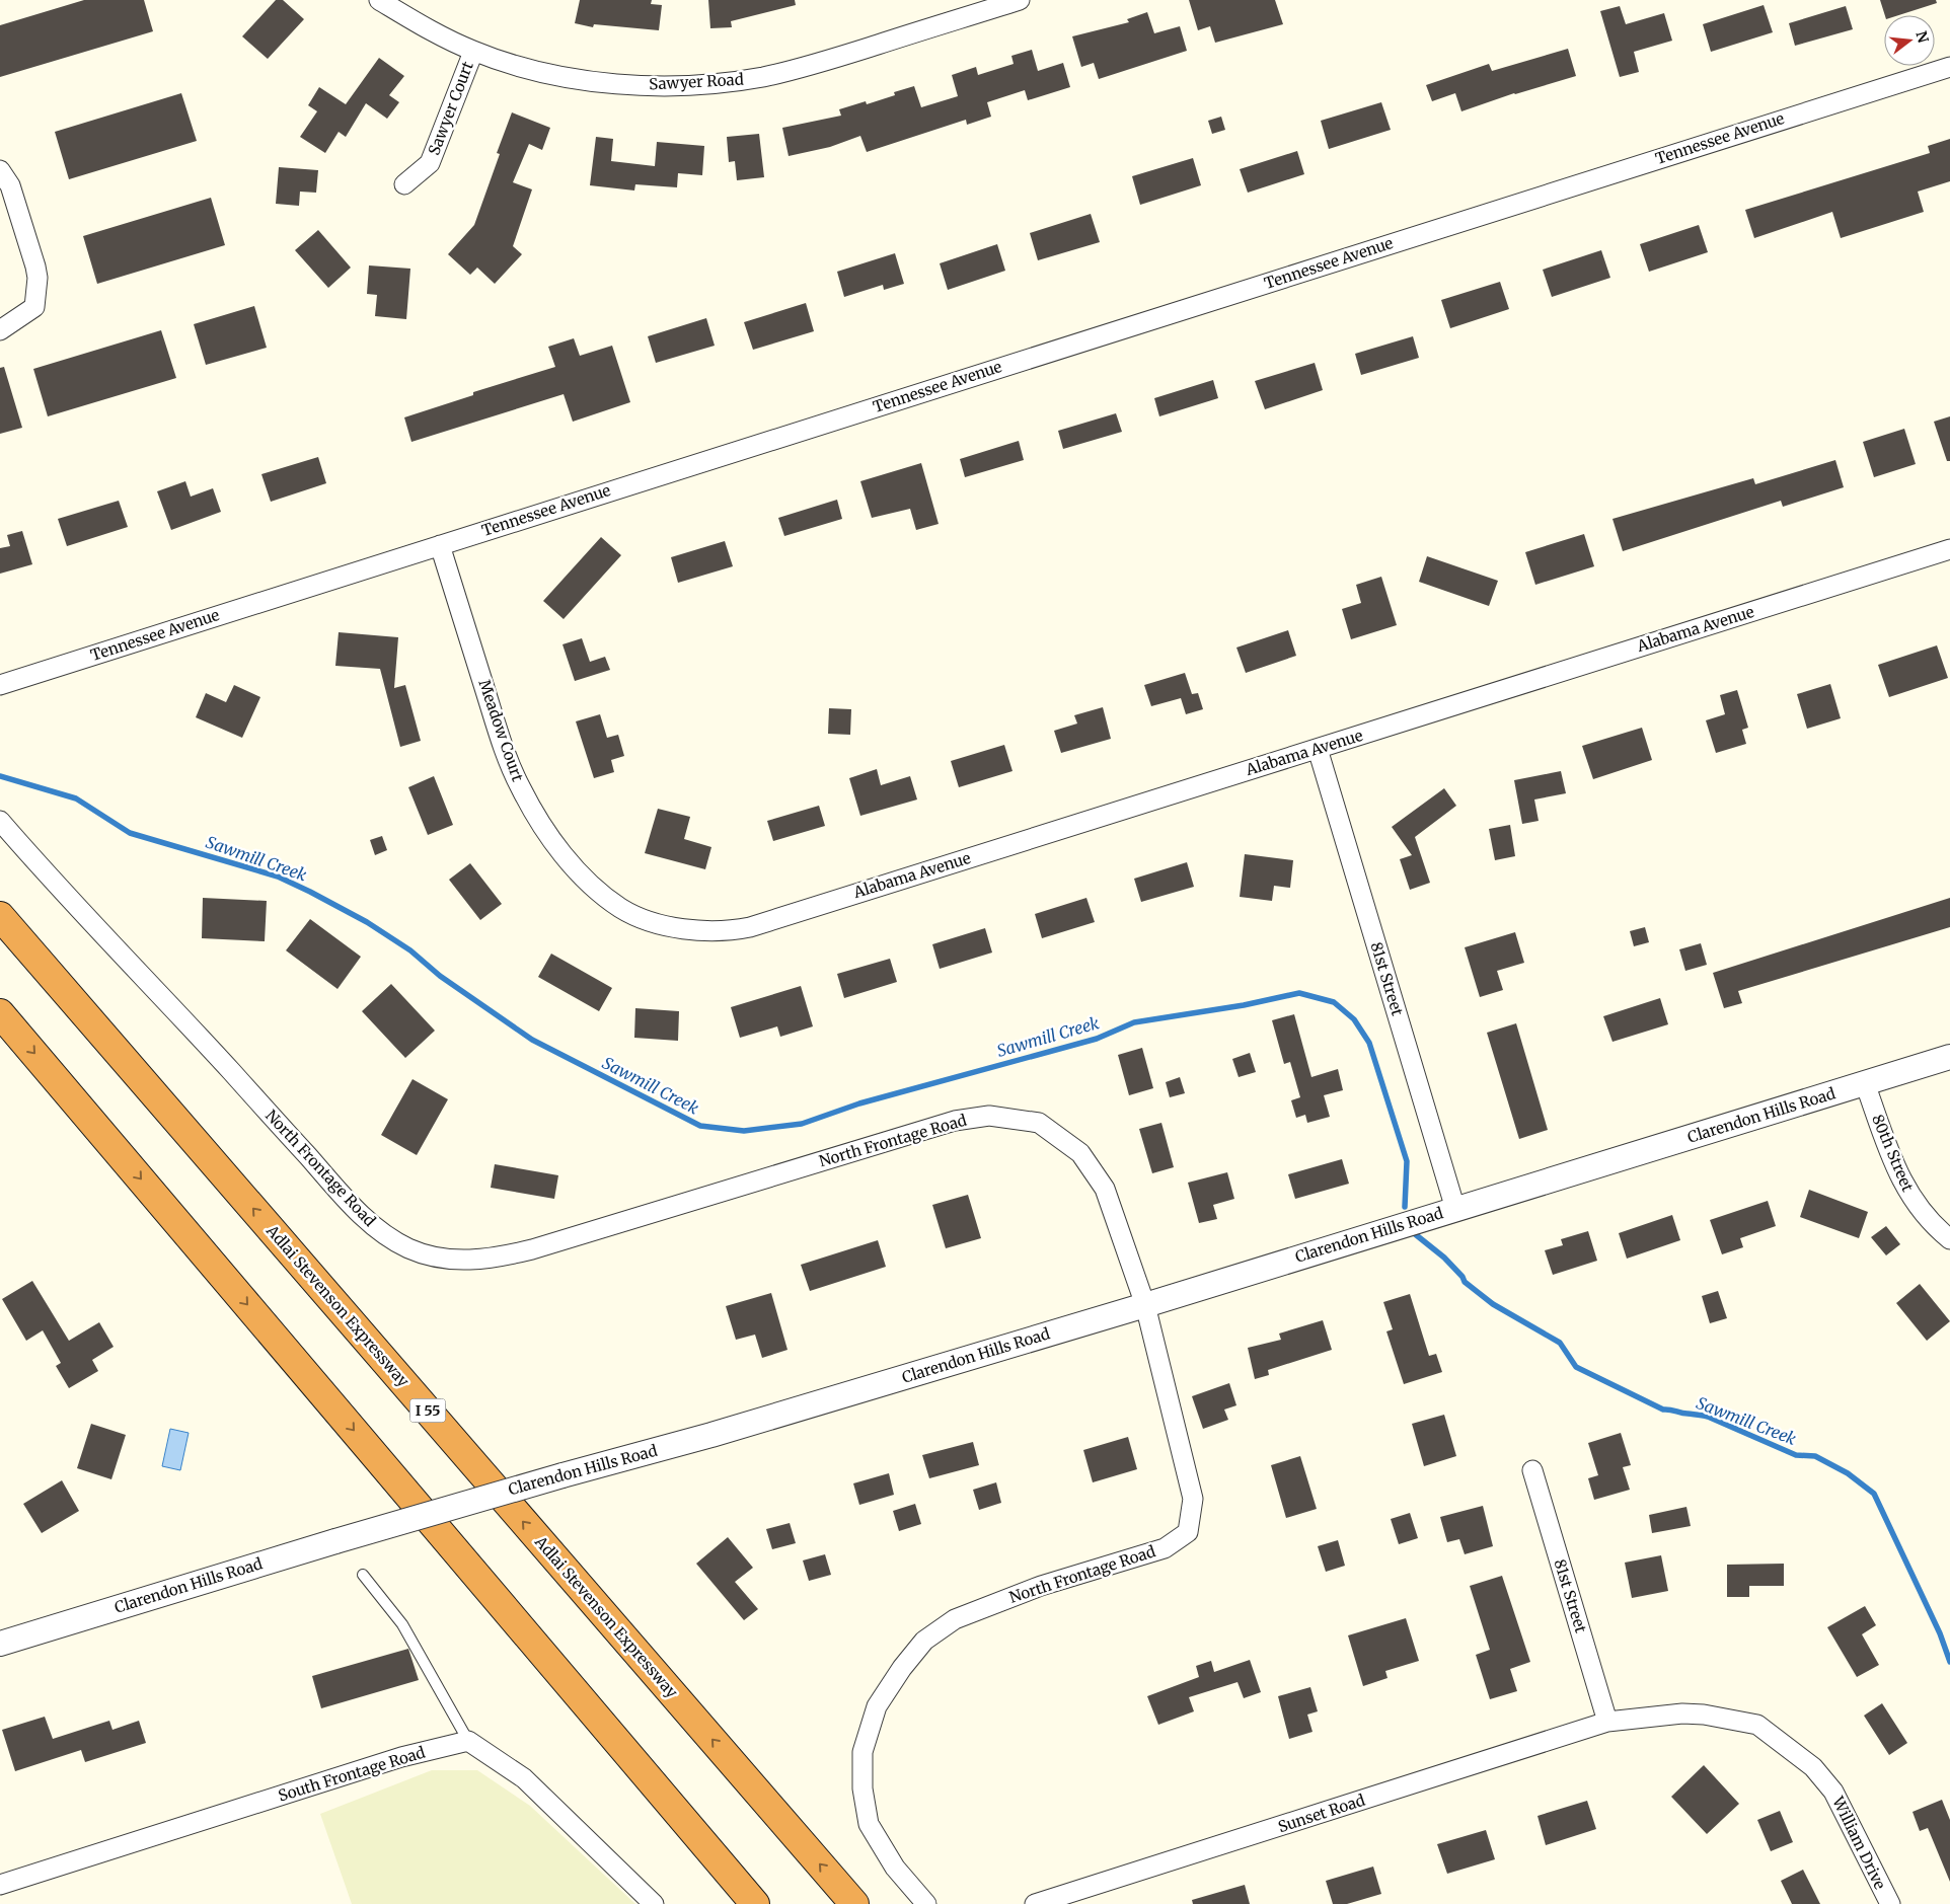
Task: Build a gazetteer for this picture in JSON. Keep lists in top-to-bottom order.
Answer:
{
  "streets": {
    "highway": ["Adlai Stevenson Expressway", "I 55"],
    "street": [
      "Sawyer Road",
      "Sawyer Court",
      "Tennessee Avenue",
      "Alabama Avenue",
      "Meadow Court",
      "81st Street",
      "Clarendon Hills Road",
      "North Frontage Road",
      "80th Street",
      "South Frontage Road",
      "Sunset Road",
      "William Drive"
    ]
  },
  "crossings": [
    ["Sawyer Road", "Sawyer Court"],
    ["Tennessee Avenue", "Meadow Court"],
    ["Alabama Avenue", "Meadow Court"],
    ["Alabama Avenue", "81st Street"],
    ["81st Street", "Clarendon Hills Road"],
    ["81st Street", "Sunset Road"],
    ["81st Street", "William Drive"],
    ["Clarendon Hills Road", "North Frontage Road"],
    ["Clarendon Hills Road", "80th Street"],
    ["Sunset Road", "William Drive"]
  ],
  "water": ["Sawmill Creek"],
  "north": "right"
}
